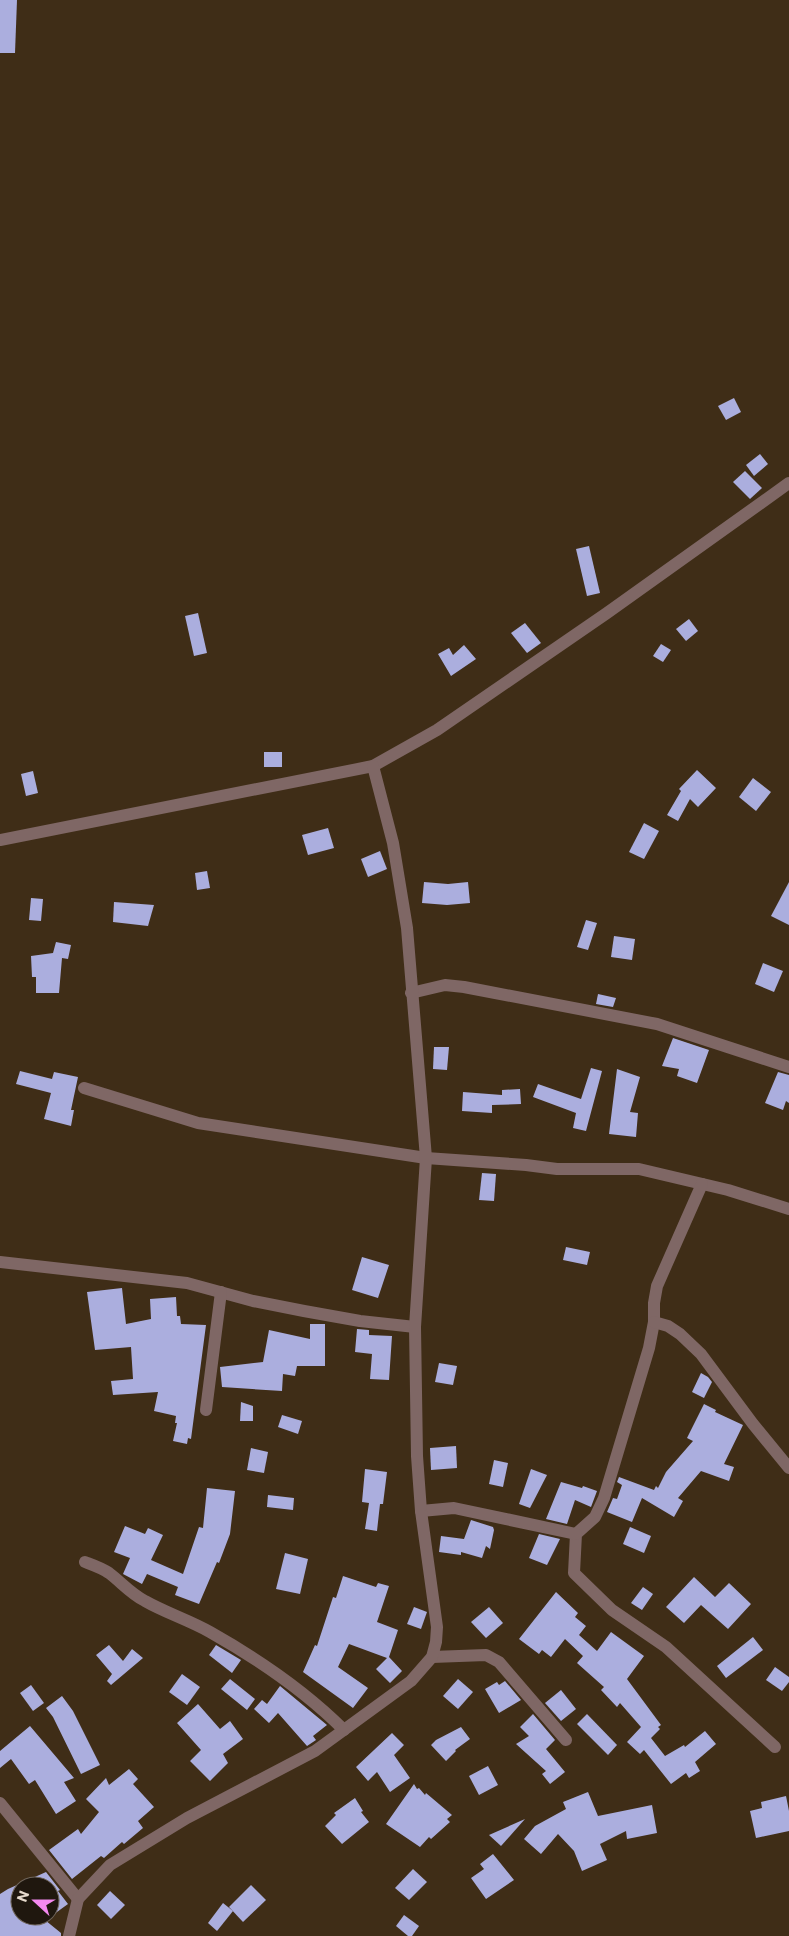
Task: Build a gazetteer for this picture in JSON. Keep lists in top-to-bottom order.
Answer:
{
  "north": "left"
}
